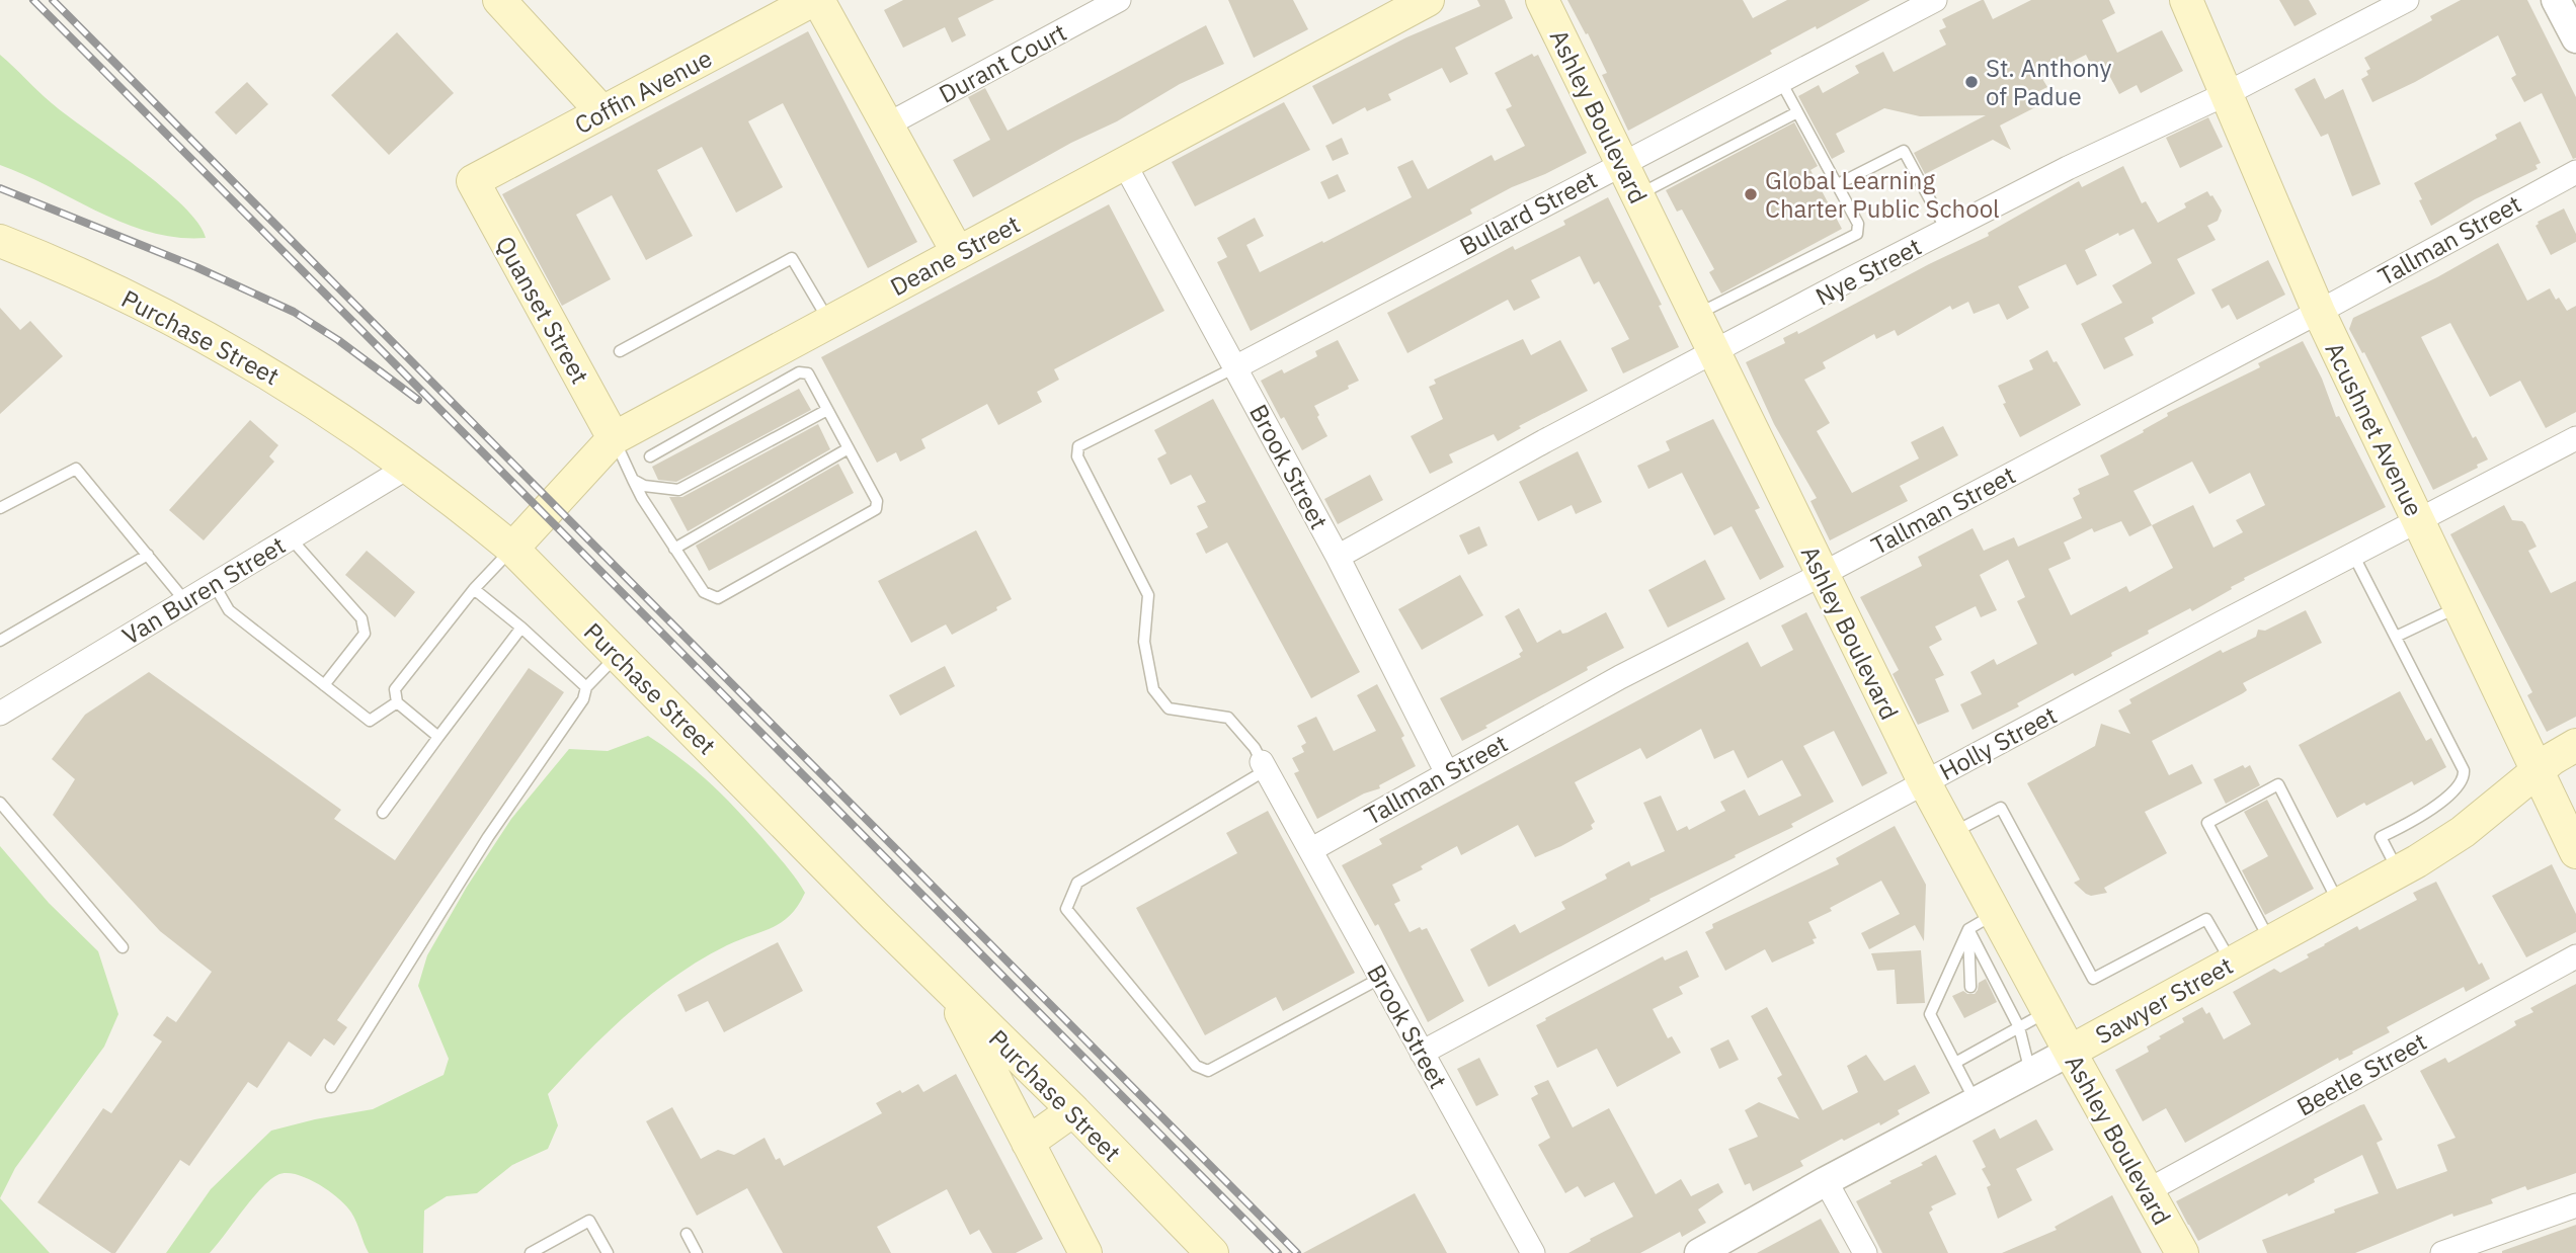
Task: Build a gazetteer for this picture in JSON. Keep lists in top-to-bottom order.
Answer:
{
  "streets": {
    "main road": [
      "Coffin Avenue",
      "Ashley Boulevard",
      "Deane Street",
      "Quanset Street",
      "Purchase Street",
      "Acushnet Avenue",
      "Sawyer Street"
    ],
    "street": [
      "Durant Court",
      "Bullard Street",
      "Tallman Street",
      "Nye Street",
      "Brook Street",
      "Van Buren Street",
      "Holly Street",
      "Beetle Street"
    ]
  },
  "crossings": [
    ["Coffin Avenue", "Quanset Street"],
    ["Ashley Boulevard", "Bullard Street"],
    ["Ashley Boulevard", "Tallman Street"],
    ["Ashley Boulevard", "Nye Street"],
    ["Ashley Boulevard", "Holly Street"],
    ["Ashley Boulevard", "Sawyer Street"],
    ["Ashley Boulevard", "Beetle Street"],
    ["Bullard Street", "Brook Street"],
    ["Tallman Street", "Acushnet Avenue"],
    ["Tallman Street", "Brook Street"],
    ["Deane Street", "Quanset Street"],
    ["Deane Street", "Purchase Street"],
    ["Deane Street", "Brook Street"],
    ["Nye Street", "Acushnet Avenue"],
    ["Nye Street", "Brook Street"],
    ["Purchase Street", "Van Buren Street"],
    ["Acushnet Avenue", "Holly Street"],
    ["Acushnet Avenue", "Sawyer Street"],
    ["Brook Street", "Holly Street"]
  ],
  "places": ["St. Anthony of Padue", "Global Learning Charter Public School"]
}
